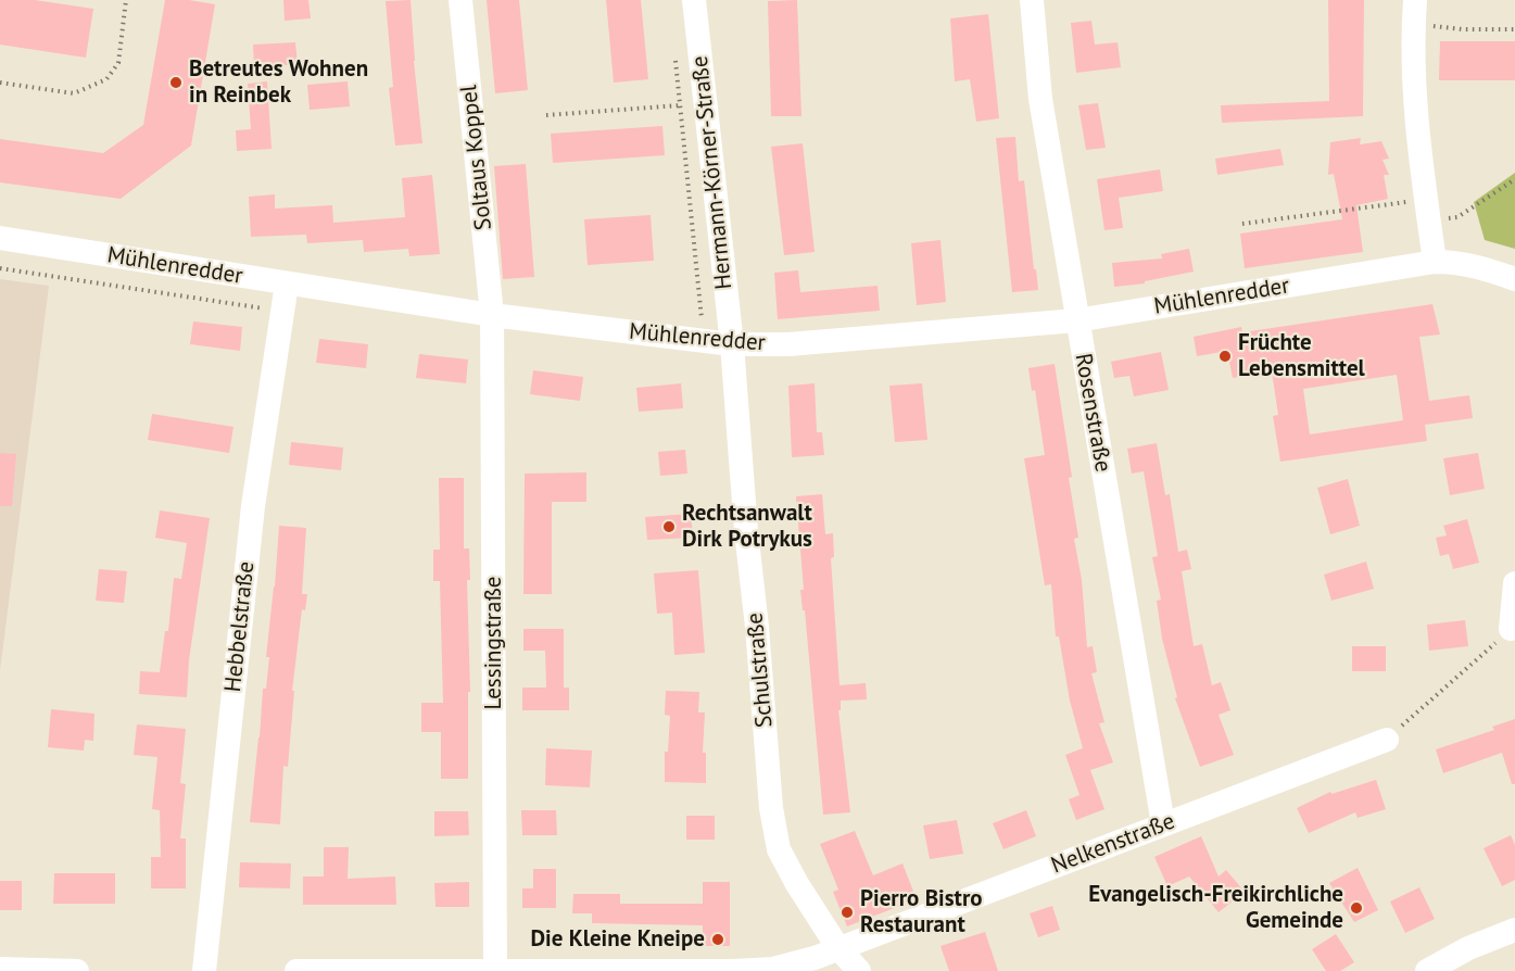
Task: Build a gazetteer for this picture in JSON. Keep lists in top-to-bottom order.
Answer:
{
  "streets": {
    "street": [
      "Soltaus Koppel",
      "Hermann-Körner-Straße",
      "Mühlenredder",
      "Rosenstraße",
      "Hebbelstraße",
      "Lessingstraße",
      "Schulstraße",
      "Nelkenstraße"
    ]
  },
  "crossings": [
    ["Soltaus Koppel", "Mühlenredder"],
    ["Soltaus Koppel", "Lessingstraße"],
    ["Hermann-Körner-Straße", "Mühlenredder"],
    ["Hermann-Körner-Straße", "Schulstraße"],
    ["Mühlenredder", "Rosenstraße"],
    ["Mühlenredder", "Hebbelstraße"],
    ["Mühlenredder", "Lessingstraße"],
    ["Mühlenredder", "Schulstraße"],
    ["Rosenstraße", "Nelkenstraße"],
    ["Lessingstraße", "Nelkenstraße"],
    ["Schulstraße", "Nelkenstraße"]
  ],
  "places": [
    "Betreutes Wohnen in Reinbek",
    "Früchte Lebensmittel",
    "Rechtsanwalt Dirk Potrykus",
    "Evangelisch-Freikirchliche Gemeinde",
    "Pierro Bistro Restaurant",
    "Die Kleine Kneipe"
  ]
}
